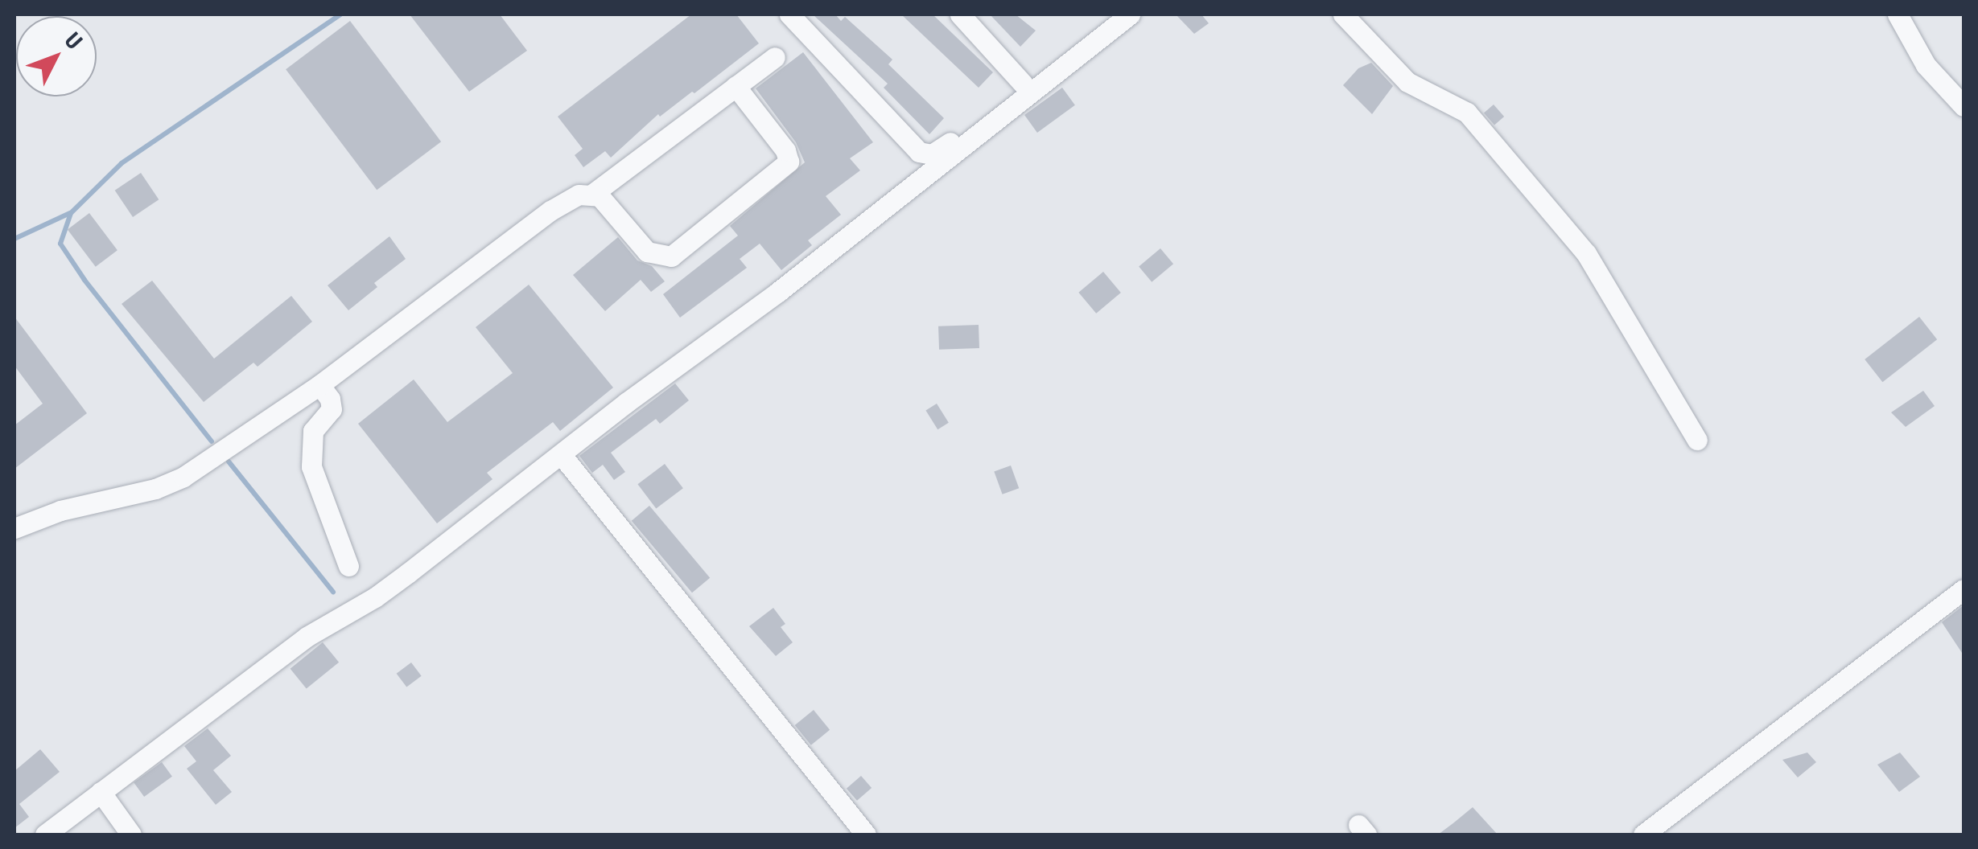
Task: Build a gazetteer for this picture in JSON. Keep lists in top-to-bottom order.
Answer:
{
  "north": "top right"
}
